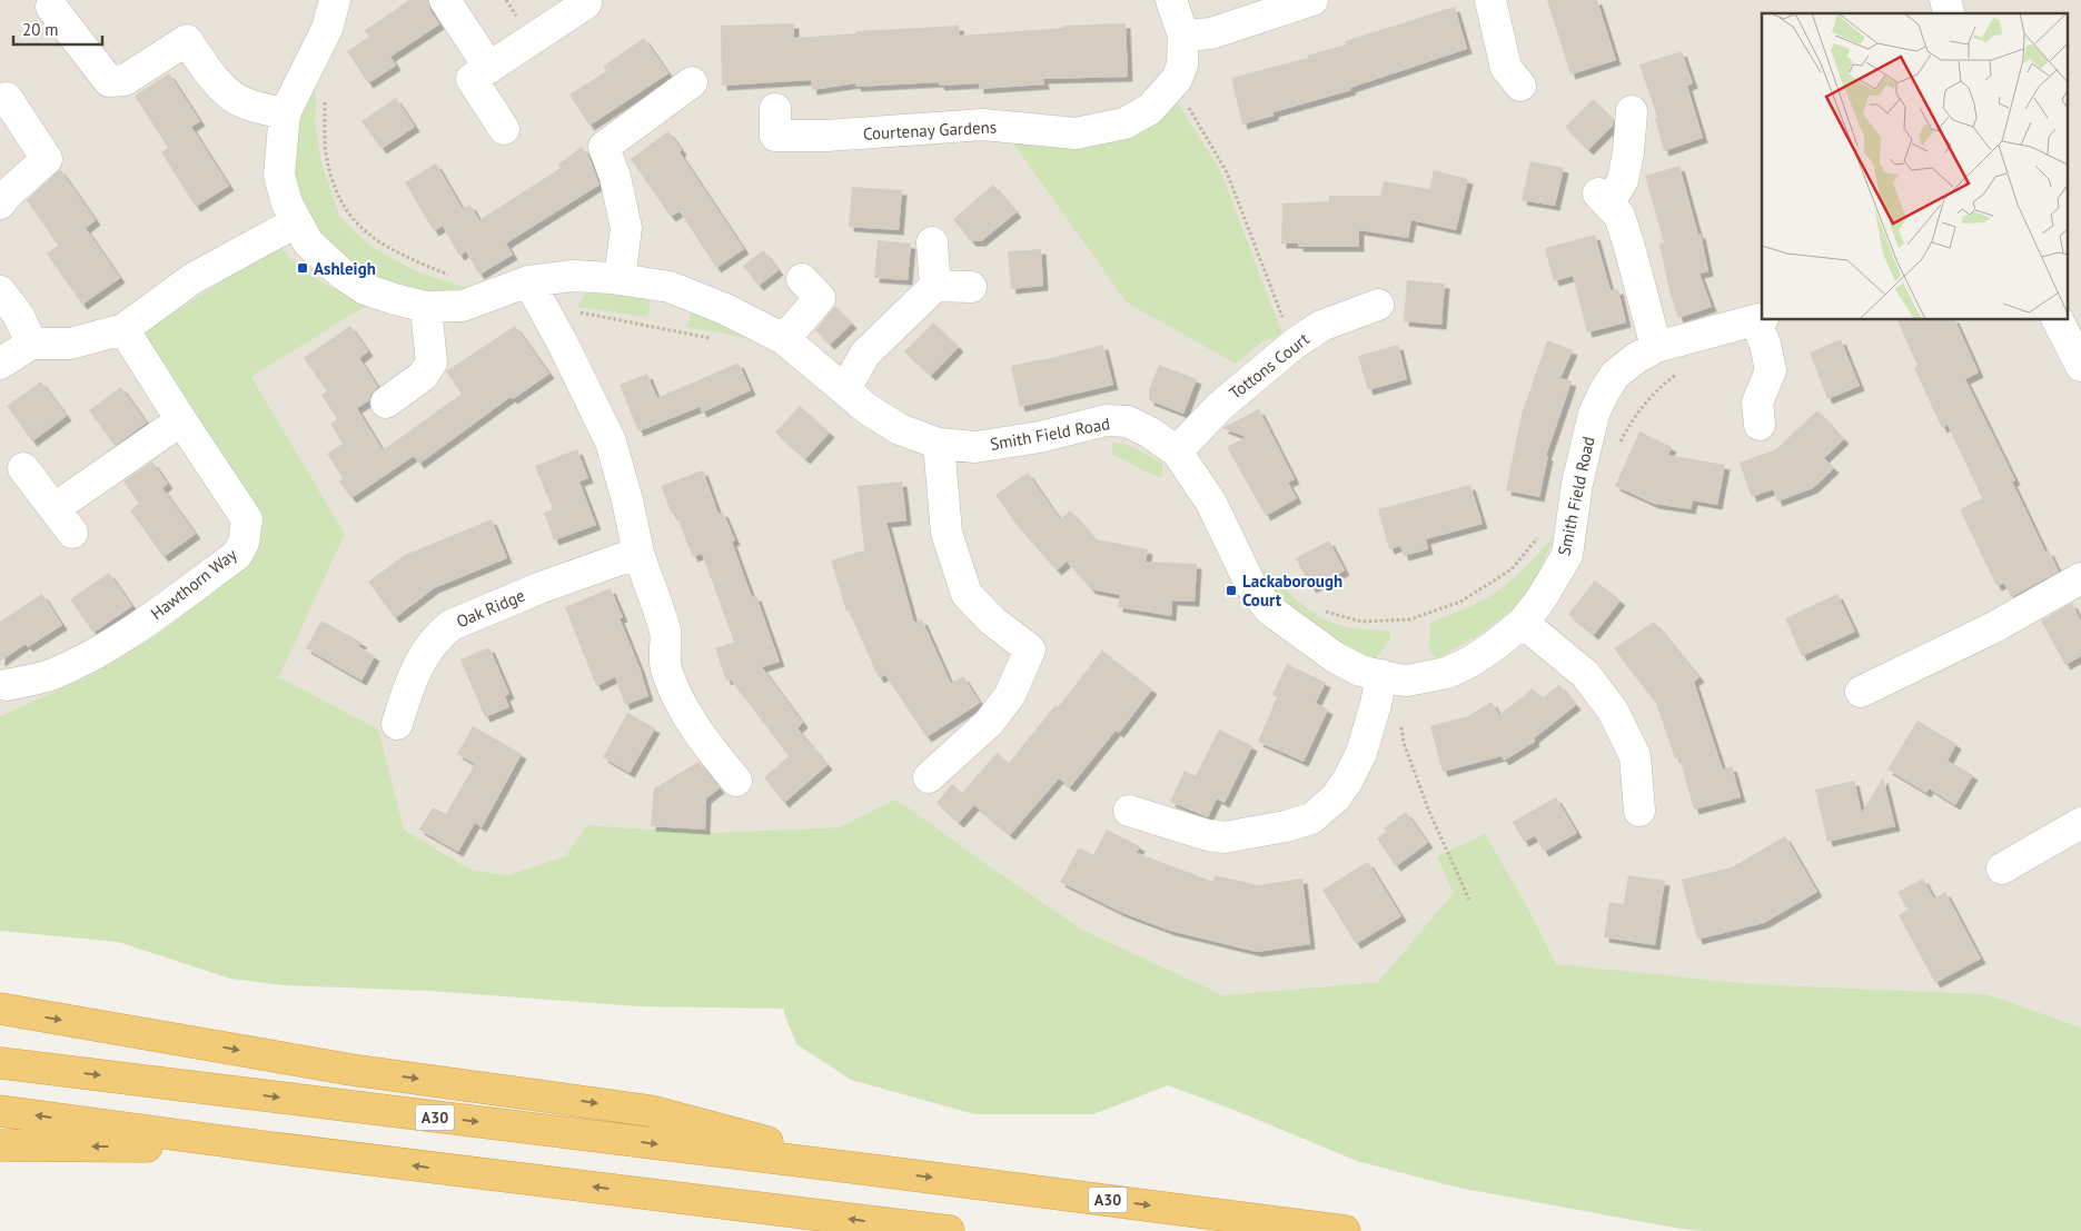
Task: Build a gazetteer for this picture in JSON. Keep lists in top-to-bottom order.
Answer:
{
  "streets": {
    "highway": ["A30"],
    "street": [
      "Courtenay Gardens",
      "Tottons Court",
      "Smith Field Road",
      "Hawthorn Way",
      "Oak Ridge"
    ]
  },
  "crossings": [
    ["Tottons Court", "Smith Field Road"]
  ],
  "places": {
    "transit": ["Ashleigh", "Lackaborough Court"]
  },
  "scale_bar": "20 m"
}
